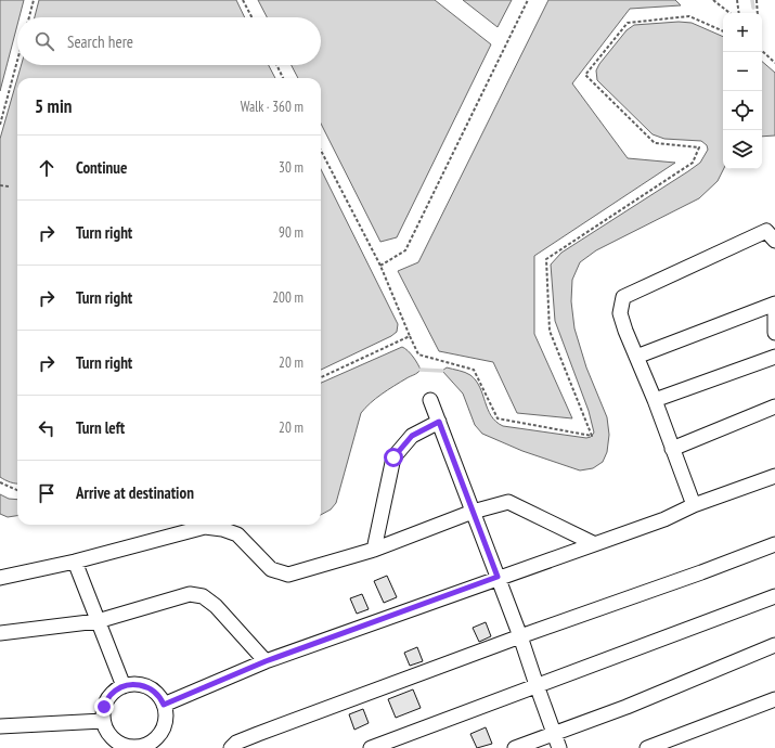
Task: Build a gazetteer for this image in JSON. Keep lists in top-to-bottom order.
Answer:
{
  "page": {
    "map_buttons": ["+", "−"],
    "search": "Search here",
    "heading": ["5 min", "Walk · 360 m"],
    "list": [
      ["Continue", "30 m"],
      ["Turn right", "90 m"],
      ["Turn right", "200 m"],
      ["Turn right", "20 m"],
      ["Turn left", "20 m"],
      "Arrive at destination"
    ]
  }
}
